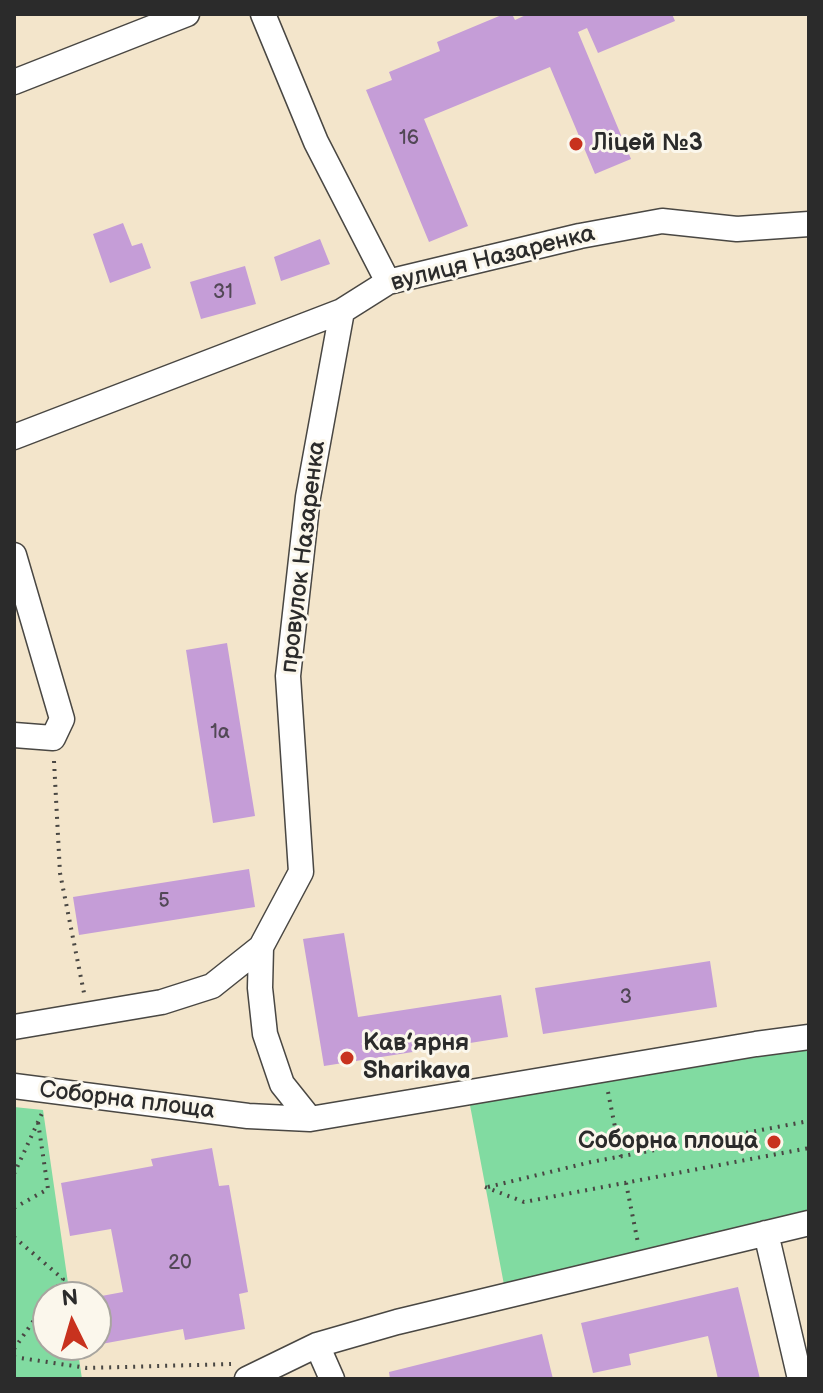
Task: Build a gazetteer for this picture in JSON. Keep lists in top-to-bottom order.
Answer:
{
  "streets": {
    "street": ["вулиця Назаренка", "провулок Назаренка", "Соборна площа"]
  },
  "crossings": [
    ["вулиця Назаренка", "провулок Назаренка"],
    ["провулок Назаренка", "Соборна площа"]
  ],
  "places": ["Ліцей №3", "Кав’ярня Sharikava", "Соборна площа"],
  "house_numbers": [
    "16",
    "31",
    "1а",
    "5",
    "3",
    "20"
  ],
  "north": "top"
}
